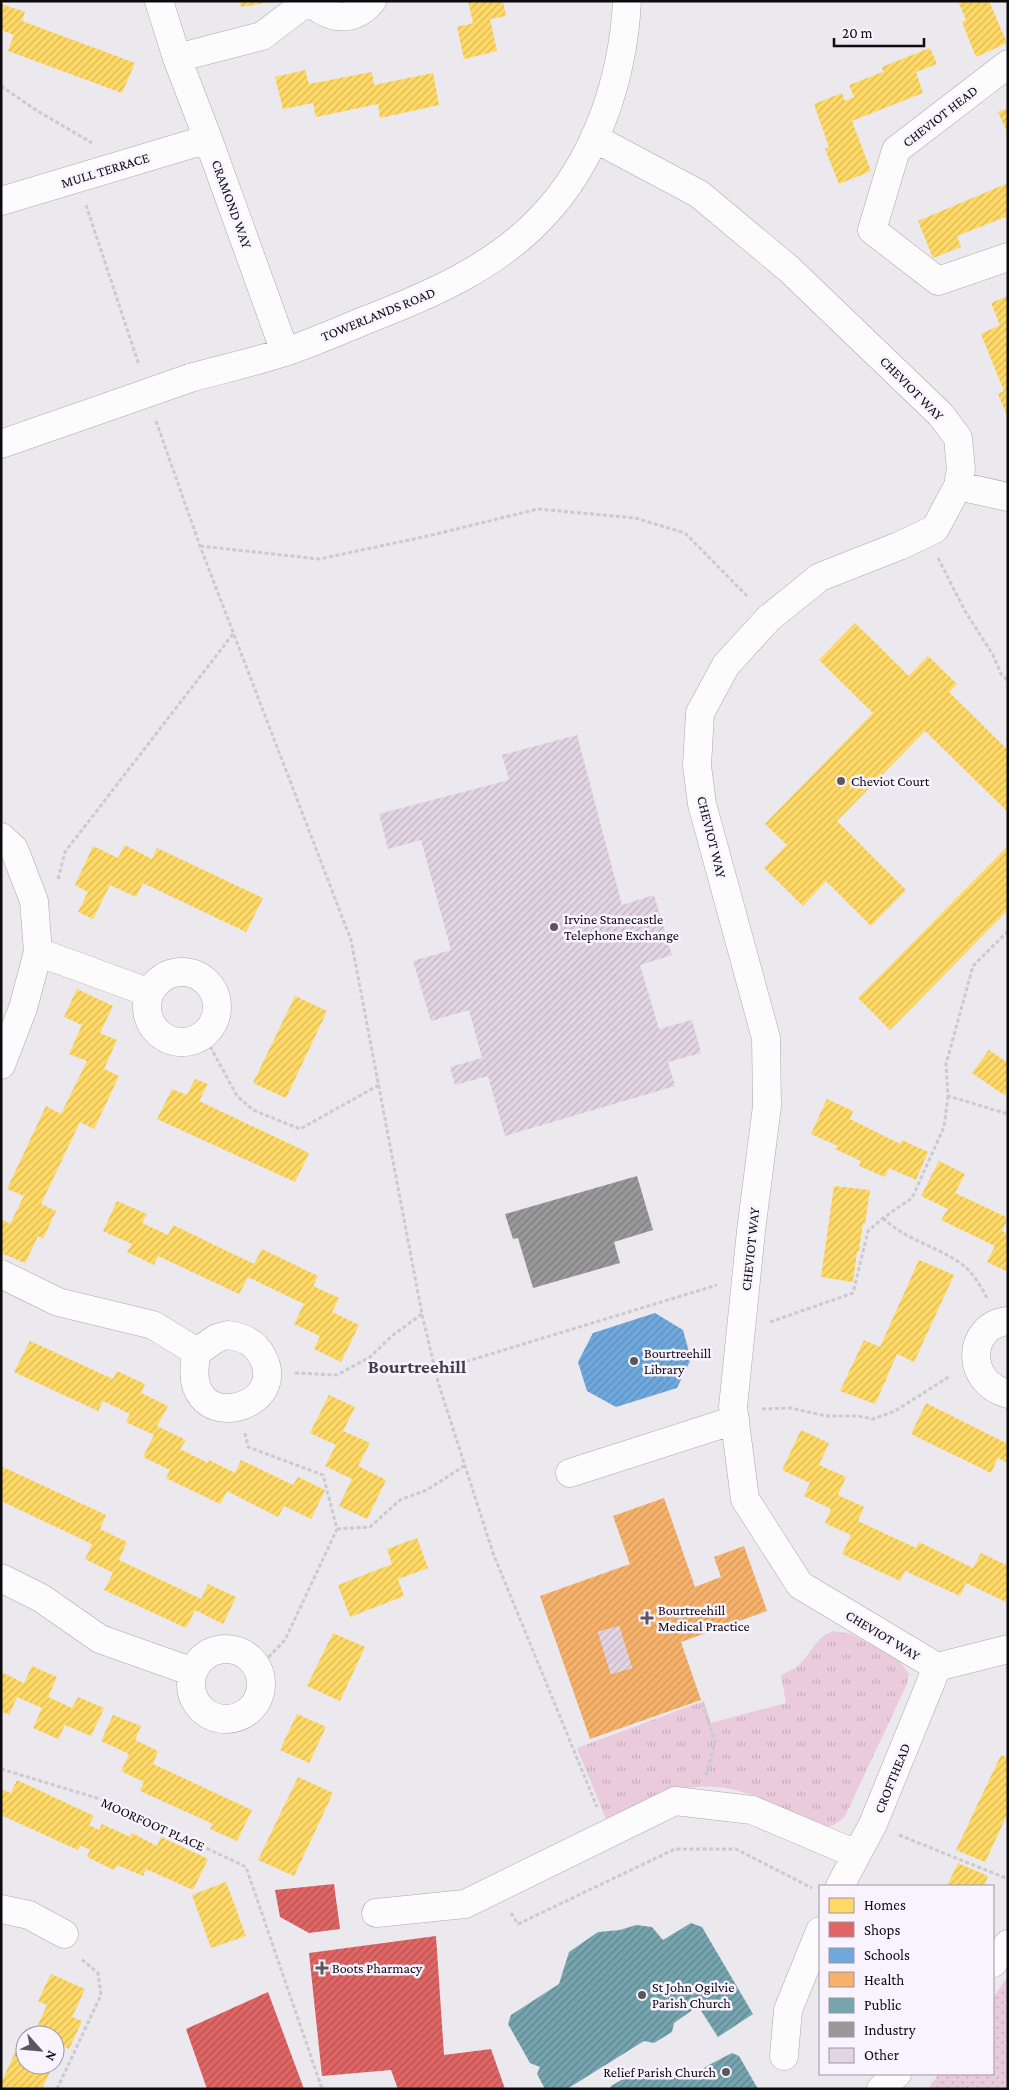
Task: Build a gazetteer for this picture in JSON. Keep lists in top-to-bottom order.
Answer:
{
  "streets": {
    "street": [
      "CHEVIOT HEAD",
      "MULL TERRACE",
      "CRAMOND WAY",
      "TOWERLANDS ROAD",
      "CHEVIOT WAY",
      "CROFTHEAD"
    ],
    "path": ["MOORFOOT PLACE"]
  },
  "crossings": [
    ["MULL TERRACE", "CRAMOND WAY"],
    ["CRAMOND WAY", "TOWERLANDS ROAD"],
    ["TOWERLANDS ROAD", "CHEVIOT WAY"],
    ["CHEVIOT WAY", "CROFTHEAD"]
  ],
  "districts": ["Bourtreehill"],
  "places": {
    "other": [
      "Cheviot Court",
      "Irvine Stanecastle Telephone Exchange",
      "Bourtreehill Library",
      "St John Ogilvie Parish Church",
      "Relief Parish Church"
    ],
    "health": ["Bourtreehill Medical Practice", "Boots Pharmacy"]
  },
  "legend": [
    "Homes",
    "Shops",
    "Schools",
    "Health",
    "Public",
    "Industry",
    "Other"
  ],
  "scale_bar": "20 m",
  "north": "bottom right"
}
